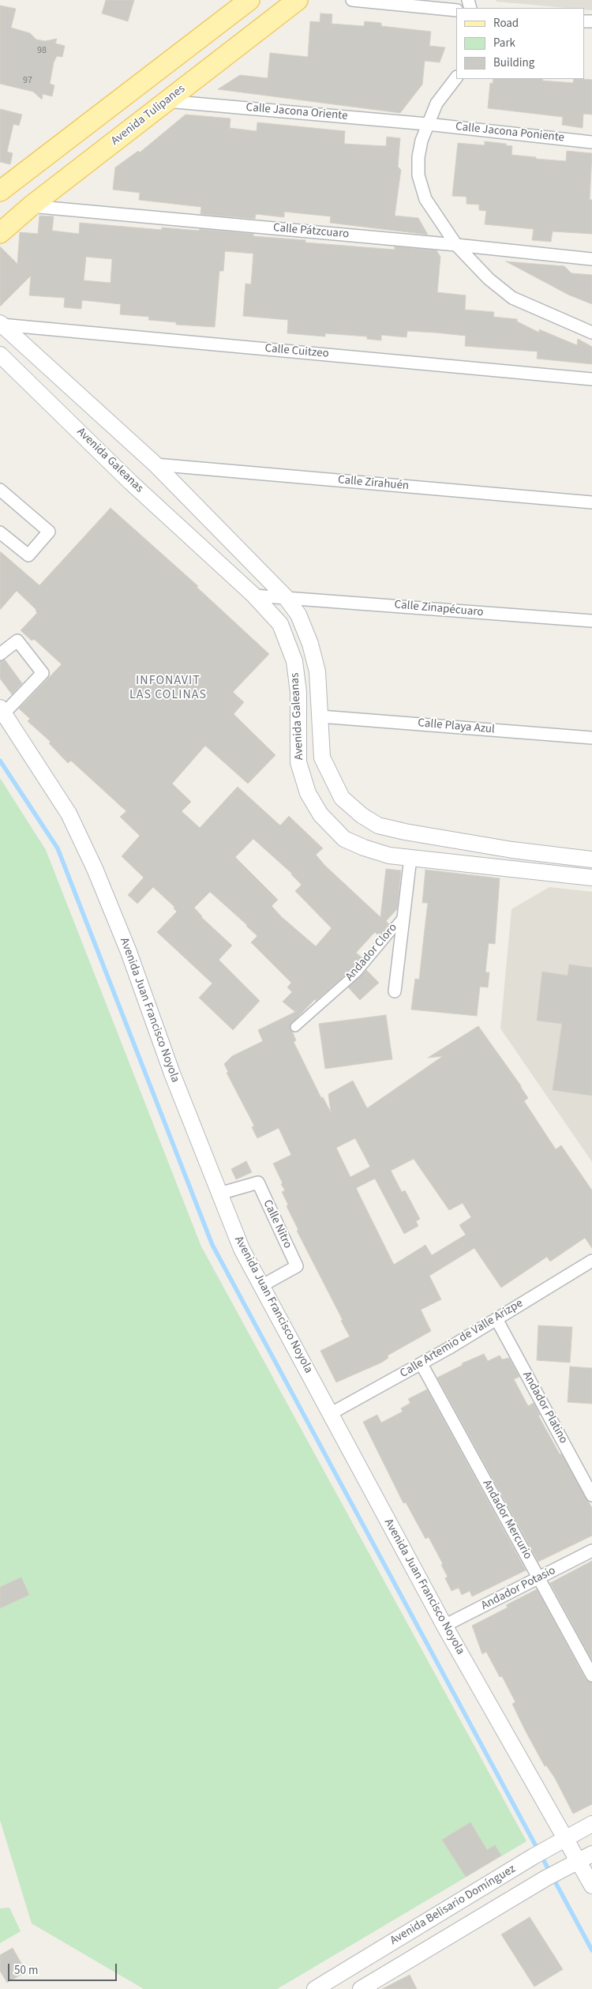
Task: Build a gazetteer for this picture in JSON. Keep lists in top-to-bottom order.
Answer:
{
  "streets": {
    "main road": ["Avenida Tulipanes"],
    "street": [
      "Calle Jacona Oriente",
      "Calle Jacona Poniente",
      "Calle Pátzcuaro",
      "Calle Cuitzeo",
      "Avenida Galeanas",
      "Calle Zirahuén",
      "Calle Zinapécuaro",
      "Calle Playa Azul",
      "Andador Cloro",
      "Avenida Juan Francisco Noyola",
      "Calle Nitro",
      "Calle Artemio de Valle Arizpe",
      "Andador Platino",
      "Andador Mercurio",
      "Andador Potasio",
      "Avenida Belisario Domínguez"
    ]
  },
  "crossings": [
    ["Calle Jacona Oriente", "Avenida Tulipanes"],
    ["Calle Jacona Oriente", "Calle Jacona Poniente"],
    ["Avenida Tulipanes", "Calle Pátzcuaro"],
    ["Calle Cuitzeo", "Avenida Galeanas"],
    ["Avenida Galeanas", "Calle Zirahuén"],
    ["Avenida Galeanas", "Calle Zinapécuaro"],
    ["Avenida Galeanas", "Calle Playa Azul"],
    ["Avenida Galeanas", "Andador Cloro"],
    ["Avenida Juan Francisco Noyola", "Calle Nitro"],
    ["Avenida Juan Francisco Noyola", "Calle Artemio de Valle Arizpe"],
    ["Avenida Juan Francisco Noyola", "Andador Potasio"],
    ["Avenida Juan Francisco Noyola", "Avenida Belisario Domínguez"],
    ["Calle Artemio de Valle Arizpe", "Andador Platino"],
    ["Calle Artemio de Valle Arizpe", "Andador Mercurio"],
    ["Andador Mercurio", "Andador Potasio"]
  ],
  "districts": ["INFONAVIT LAS COLINAS"],
  "house_numbers": ["98", "97"],
  "legend": ["Road", "Park", "Building"],
  "scale_bar": "50 m"
}
